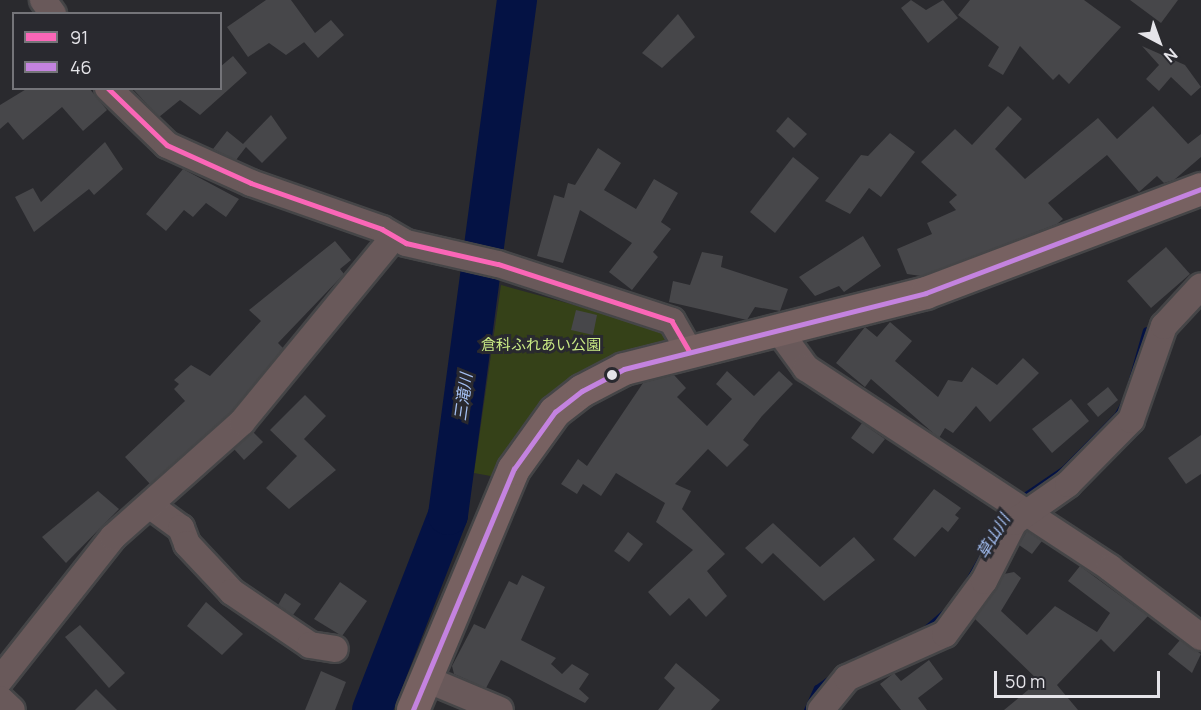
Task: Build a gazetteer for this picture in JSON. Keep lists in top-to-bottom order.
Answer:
{
  "water": ["三滝川", "草山川"],
  "parks": ["倉科ふれあい公園"],
  "lines": ["transit line 91", "transit line 46"],
  "legend": ["91", "46"],
  "scale_bar": "50 m",
  "north": "bottom right"
}
